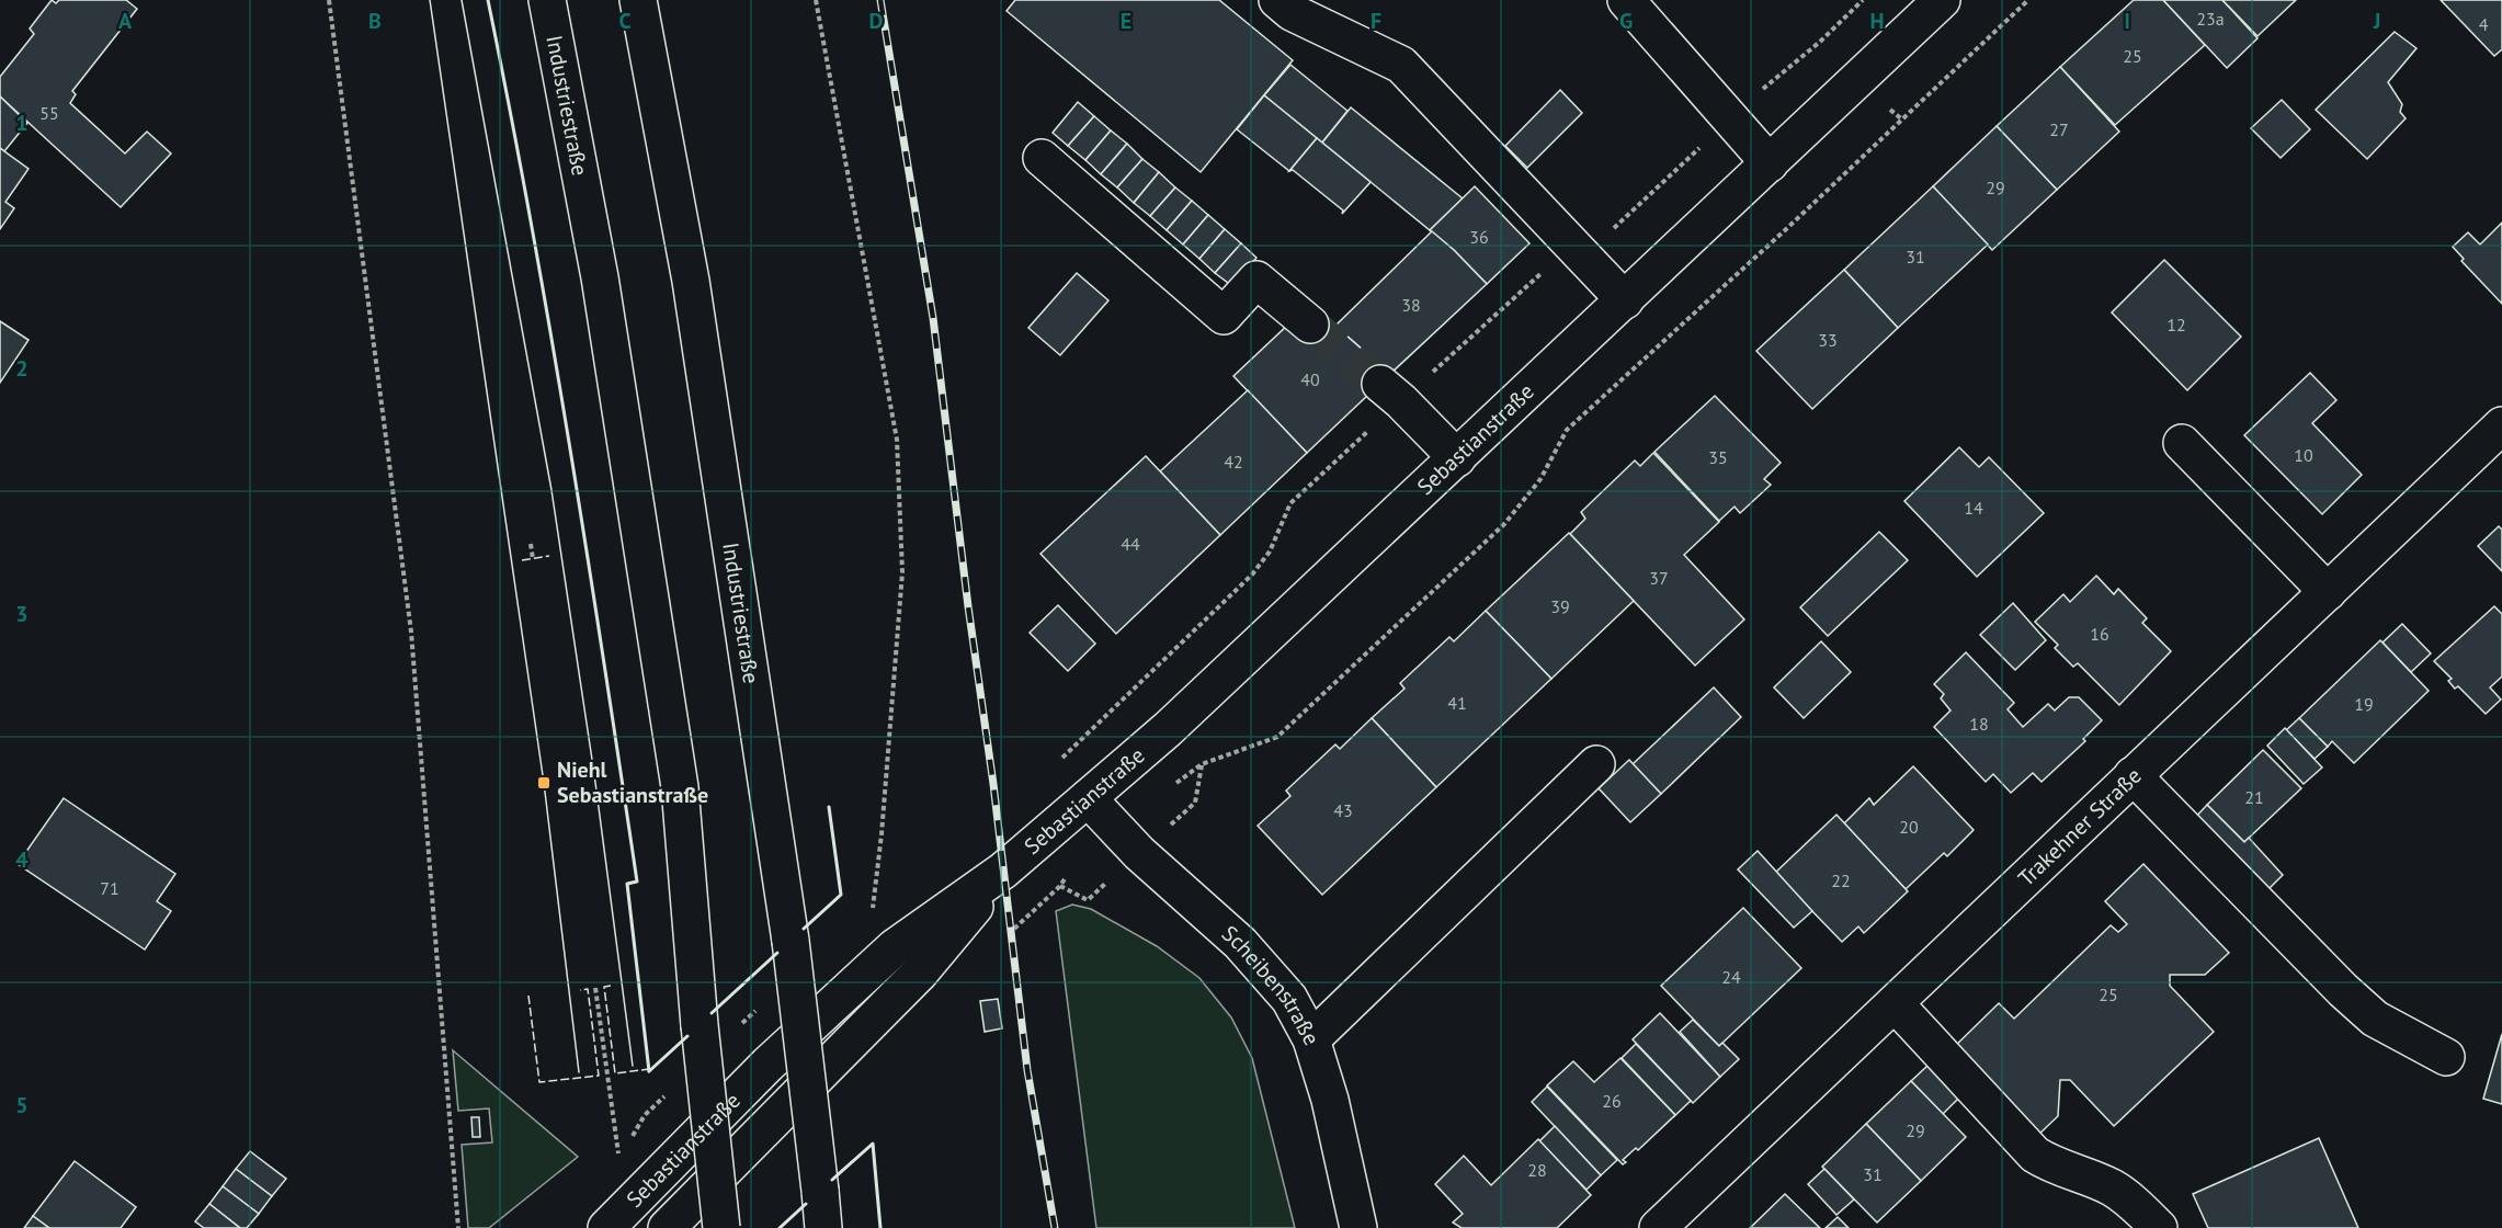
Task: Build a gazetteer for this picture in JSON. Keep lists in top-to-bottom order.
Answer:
{
  "streets": {
    "main road": [
      "Industriestraße",
      "Sebastianstraße",
      "Trakehner Straße",
      "Scheibenstraße"
    ]
  },
  "crossings": [
    ["Sebastianstraße", "Scheibenstraße"]
  ],
  "places": {
    "transit": ["Niehl Sebastianstraße"]
  },
  "house_numbers": [
    "23a",
    "4",
    "25",
    "55",
    "27",
    "29",
    "36",
    "31",
    "38",
    "12",
    "33",
    "40",
    "10",
    "35",
    "42",
    "14",
    "44",
    "37",
    "39",
    "16",
    "41",
    "19",
    "18",
    "21",
    "43",
    "20",
    "22",
    "71",
    "24",
    "25",
    "26",
    "29",
    "28",
    "31"
  ],
  "grid": {
    "columns": [
      "A",
      "B",
      "C",
      "D",
      "E",
      "F",
      "G",
      "H",
      "I",
      "J"
    ],
    "rows": [
      "1",
      "2",
      "3",
      "4",
      "5"
    ]
  }
}
